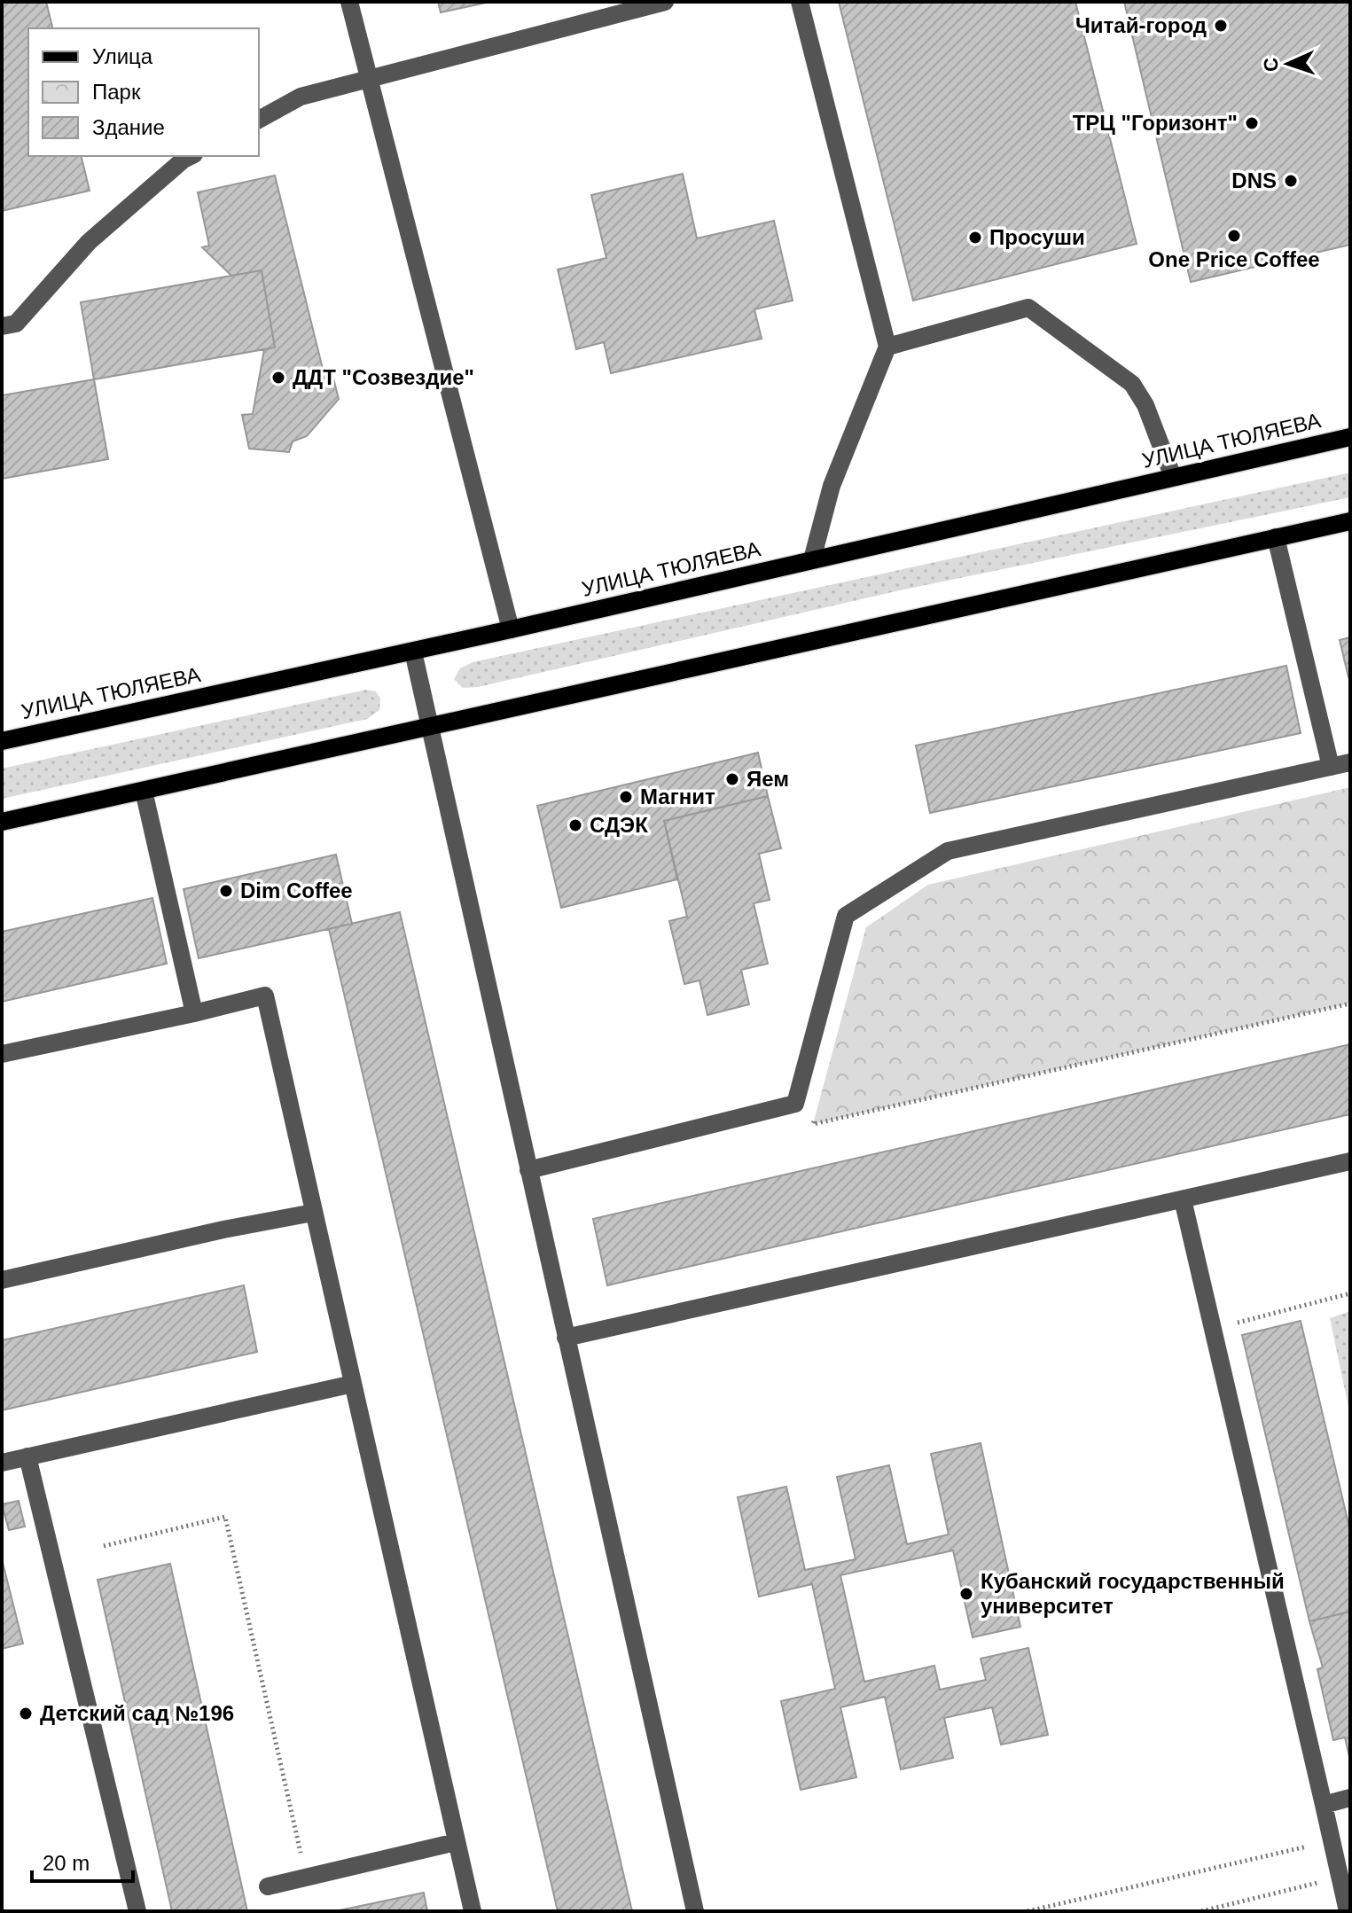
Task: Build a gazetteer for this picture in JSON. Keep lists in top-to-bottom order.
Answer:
{
  "streets": {
    "main road": ["УЛИЦА ТЮЛЯЕВА"]
  },
  "places": [
    "Читай-город",
    "ТРЦ \"Горизонт\"",
    "DNS",
    "One Price Coffee",
    "Просуши",
    "ДДТ \"Созвездие\"",
    "Яем",
    "Магнит",
    "СДЭК",
    "Dim Coffee",
    "Кубанский государственный университет",
    "Детский сад №196"
  ],
  "legend": ["Улица", "Парк", "Здание"],
  "scale_bar": "20 m",
  "north": "left"
}
